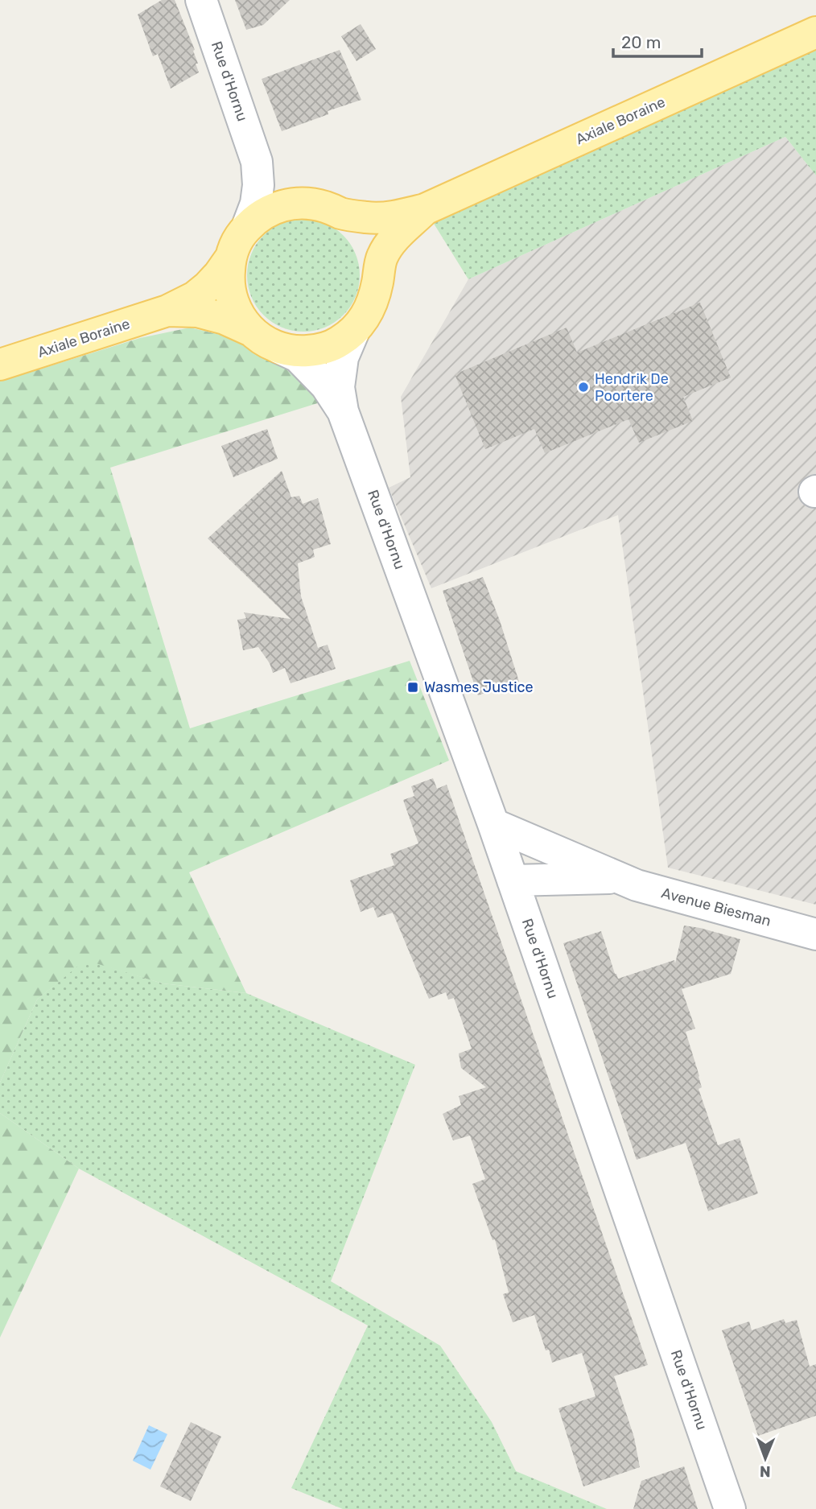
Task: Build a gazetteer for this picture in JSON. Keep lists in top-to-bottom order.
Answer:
{
  "streets": {
    "main road": ["Axiale Boraine"],
    "street": ["Rue d'Hornu", "Avenue Biesman"]
  },
  "crossings": [
    ["Rue d'Hornu", "Avenue Biesman"]
  ],
  "places": {
    "other": ["Hendrik De Poortere"],
    "transit": ["Wasmes Justice"]
  },
  "scale_bar": "20 m",
  "north": "bottom"
}
